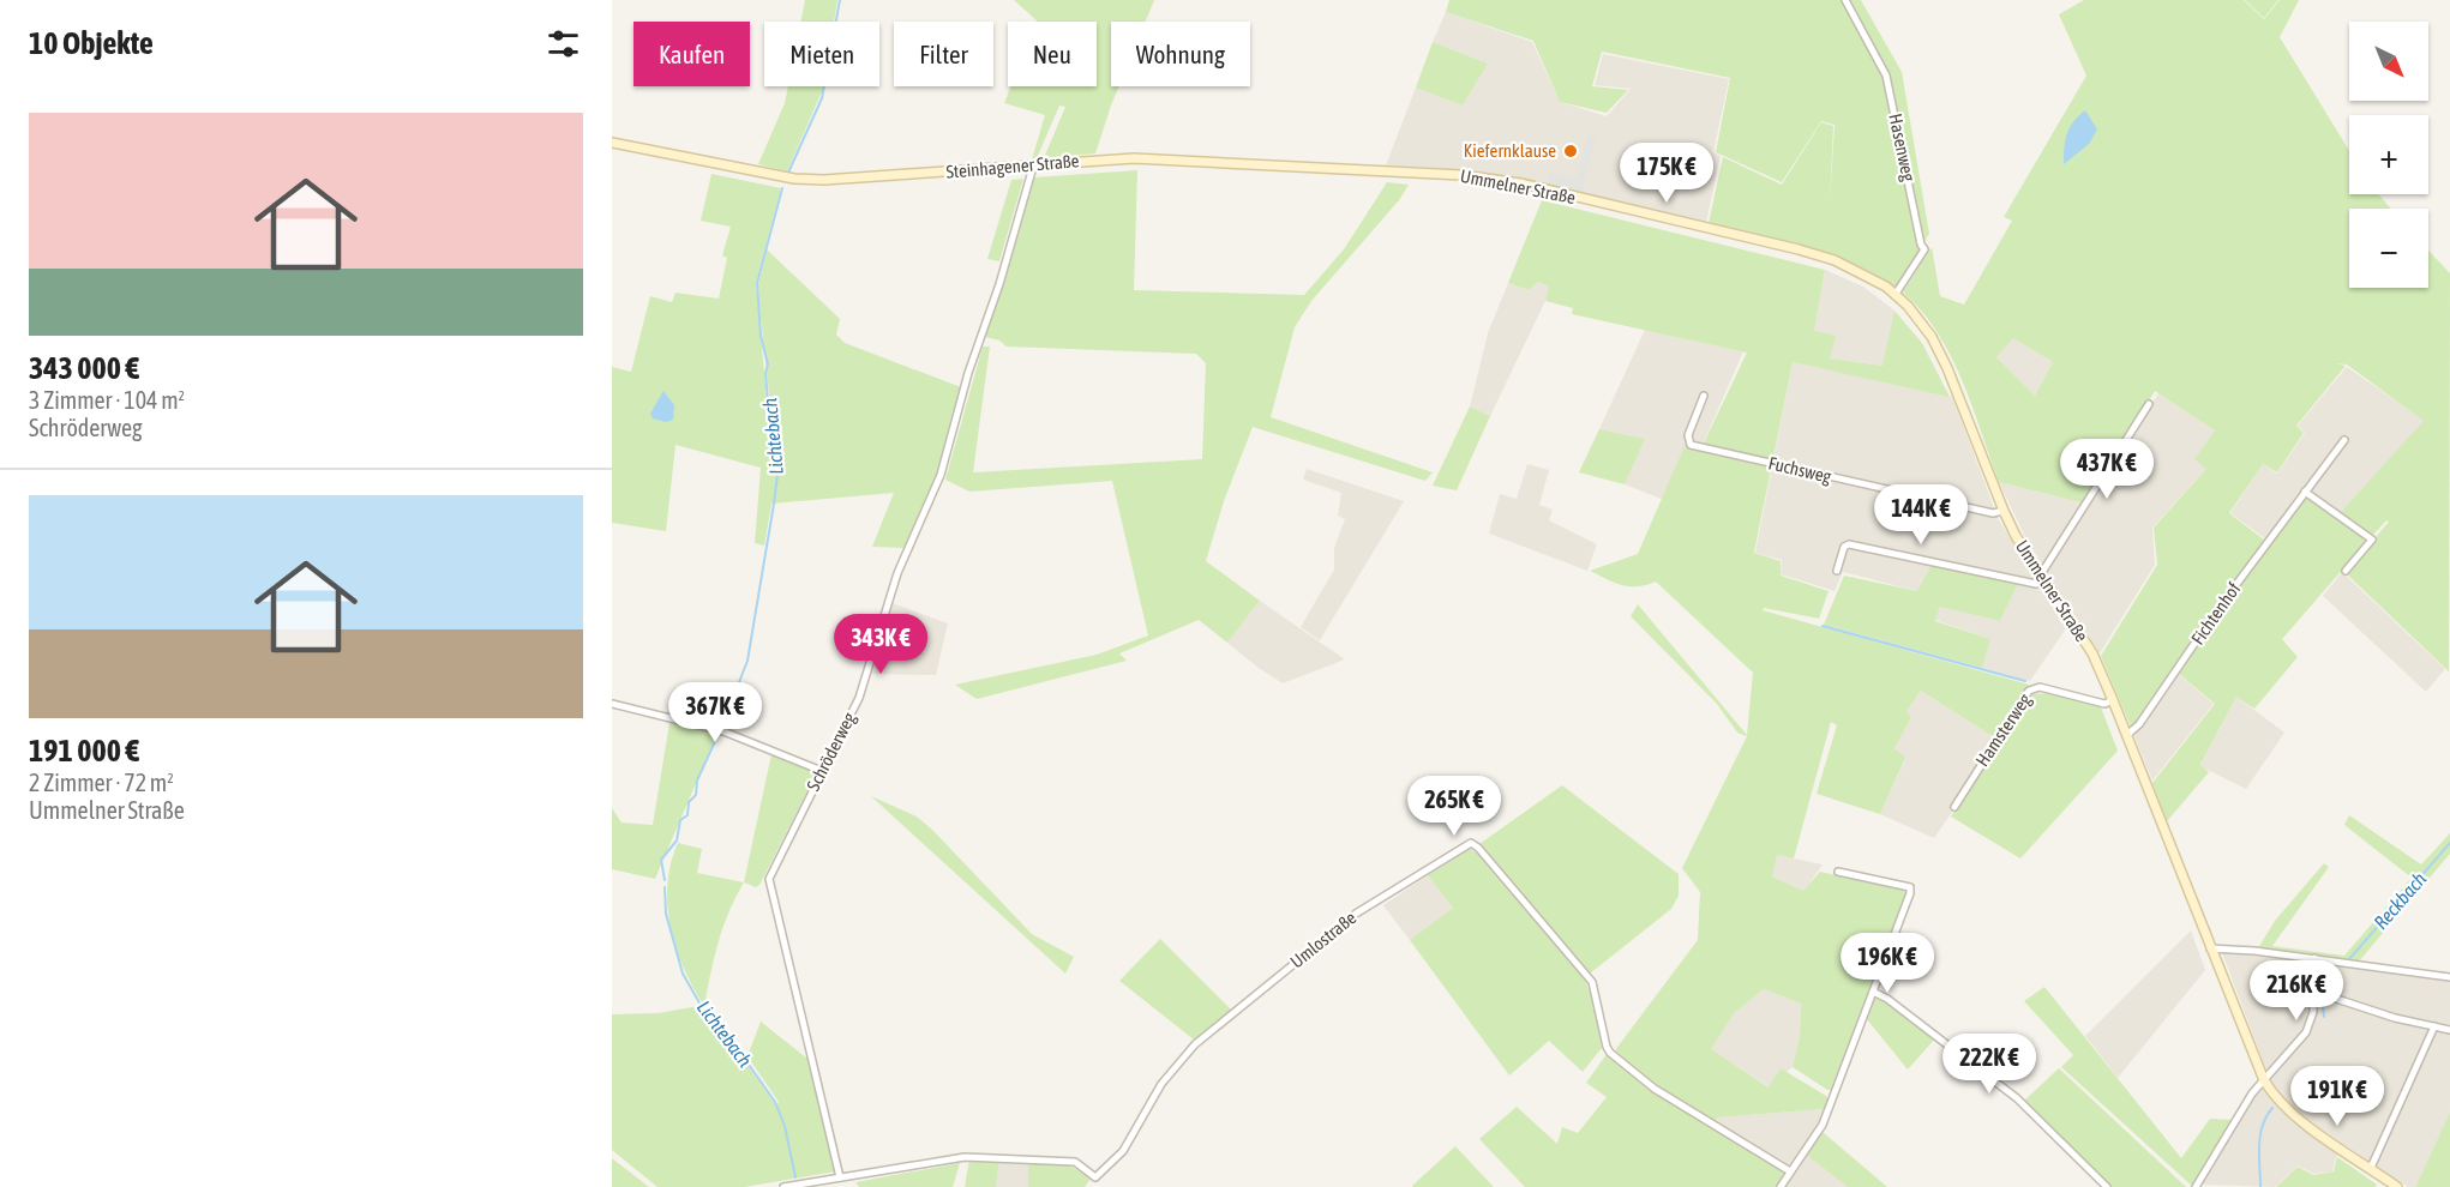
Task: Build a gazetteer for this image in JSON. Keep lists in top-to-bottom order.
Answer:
{
  "streets": {
    "main road": ["Steinhagener Straße", "Ummelner Straße"],
    "street": [
      "Hasenweg",
      "Fuchsweg",
      "Fichtenhof",
      "Hamsterweg",
      "Schröderweg",
      "Umlostraße"
    ]
  },
  "crossings": [
    ["Hasenweg", "Ummelner Straße"],
    ["Steinhagener Straße", "Ummelner Straße"],
    ["Steinhagener Straße", "Schröderweg"],
    ["Ummelner Straße", "Fuchsweg"],
    ["Ummelner Straße", "Fichtenhof"],
    ["Ummelner Straße", "Hamsterweg"],
    ["Schröderweg", "Umlostraße"]
  ],
  "water": ["Lichtebach", "Reckbach"],
  "places": ["Kiefernklause"],
  "north": "bottom right",
  "page": {
    "heading": "10 Objekte",
    "map_buttons": ["+", "−"],
    "chip": [
      "Kaufen",
      "Mieten",
      "Filter",
      "Neu",
      "Wohnung"
    ],
    "list": [
      {
        "name": "343 000 €",
        "note": "3 Zimmer · 104 m² · Schröderweg"
      },
      {
        "name": "191 000 €",
        "note": "2 Zimmer · 72 m² · Ummelner Straße"
      }
    ],
    "price": [
      "175K €",
      "437K €",
      "144K €",
      "343K €",
      "367K €",
      "265K €",
      "196K €",
      "216K €",
      "222K €",
      "191K €"
    ]
  }
}
